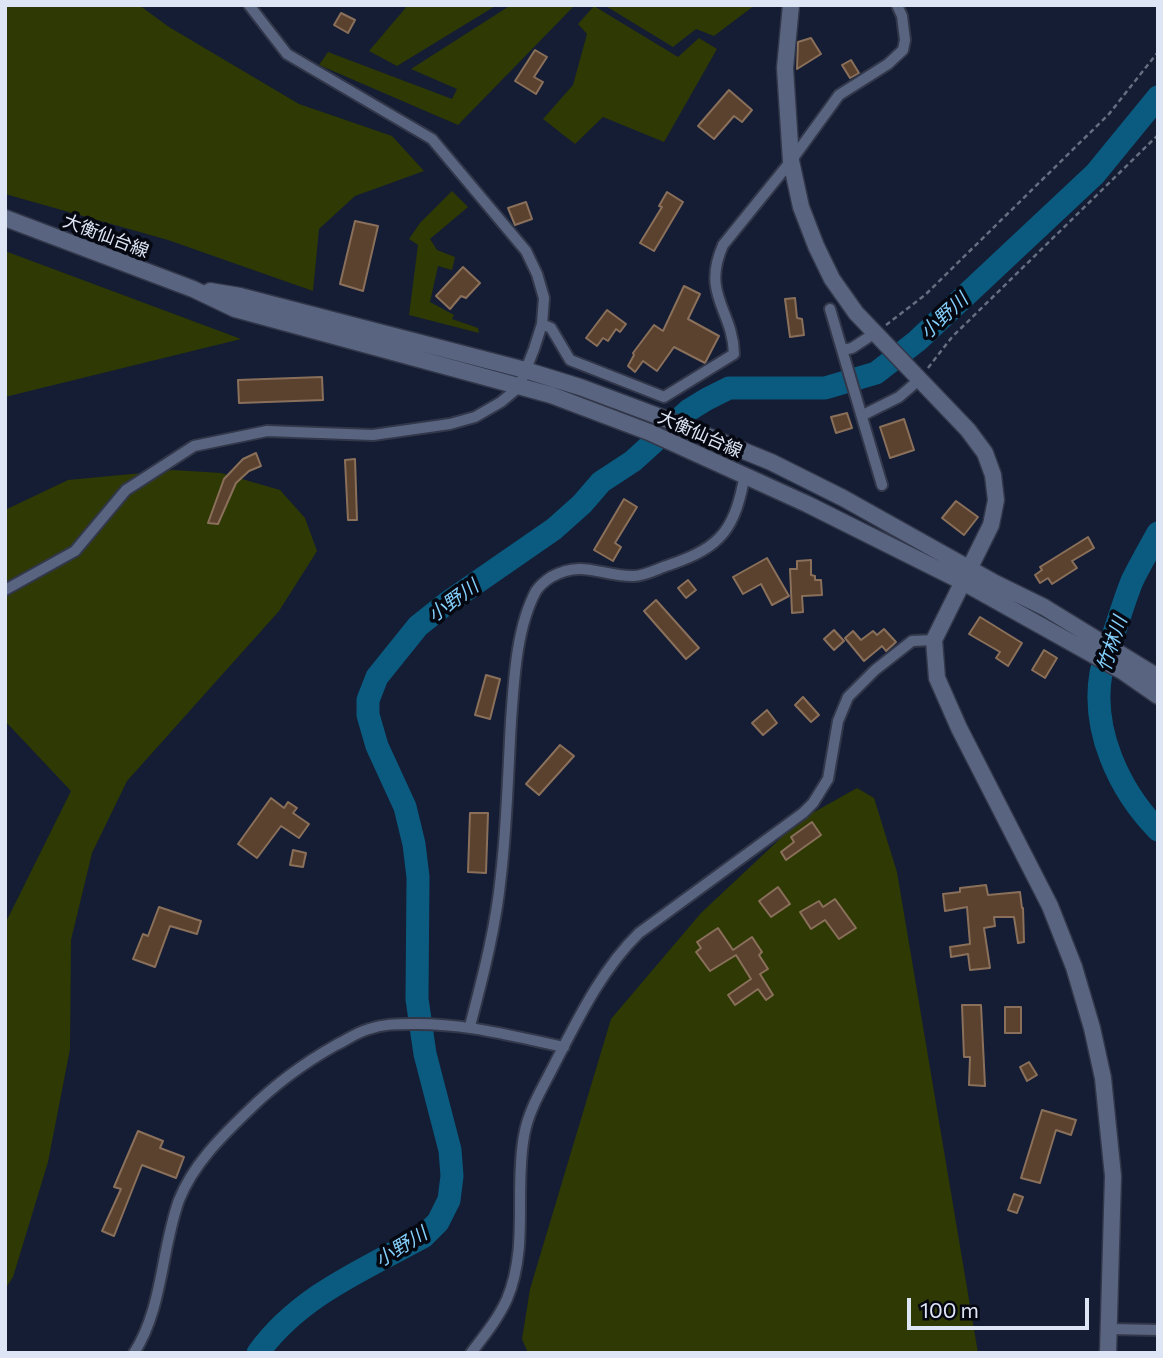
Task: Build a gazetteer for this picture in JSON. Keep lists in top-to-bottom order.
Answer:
{
  "streets": {
    "main road": ["大衡仙台線"]
  },
  "water": ["小野川", "竹林川"],
  "scale_bar": "100 m"
}
